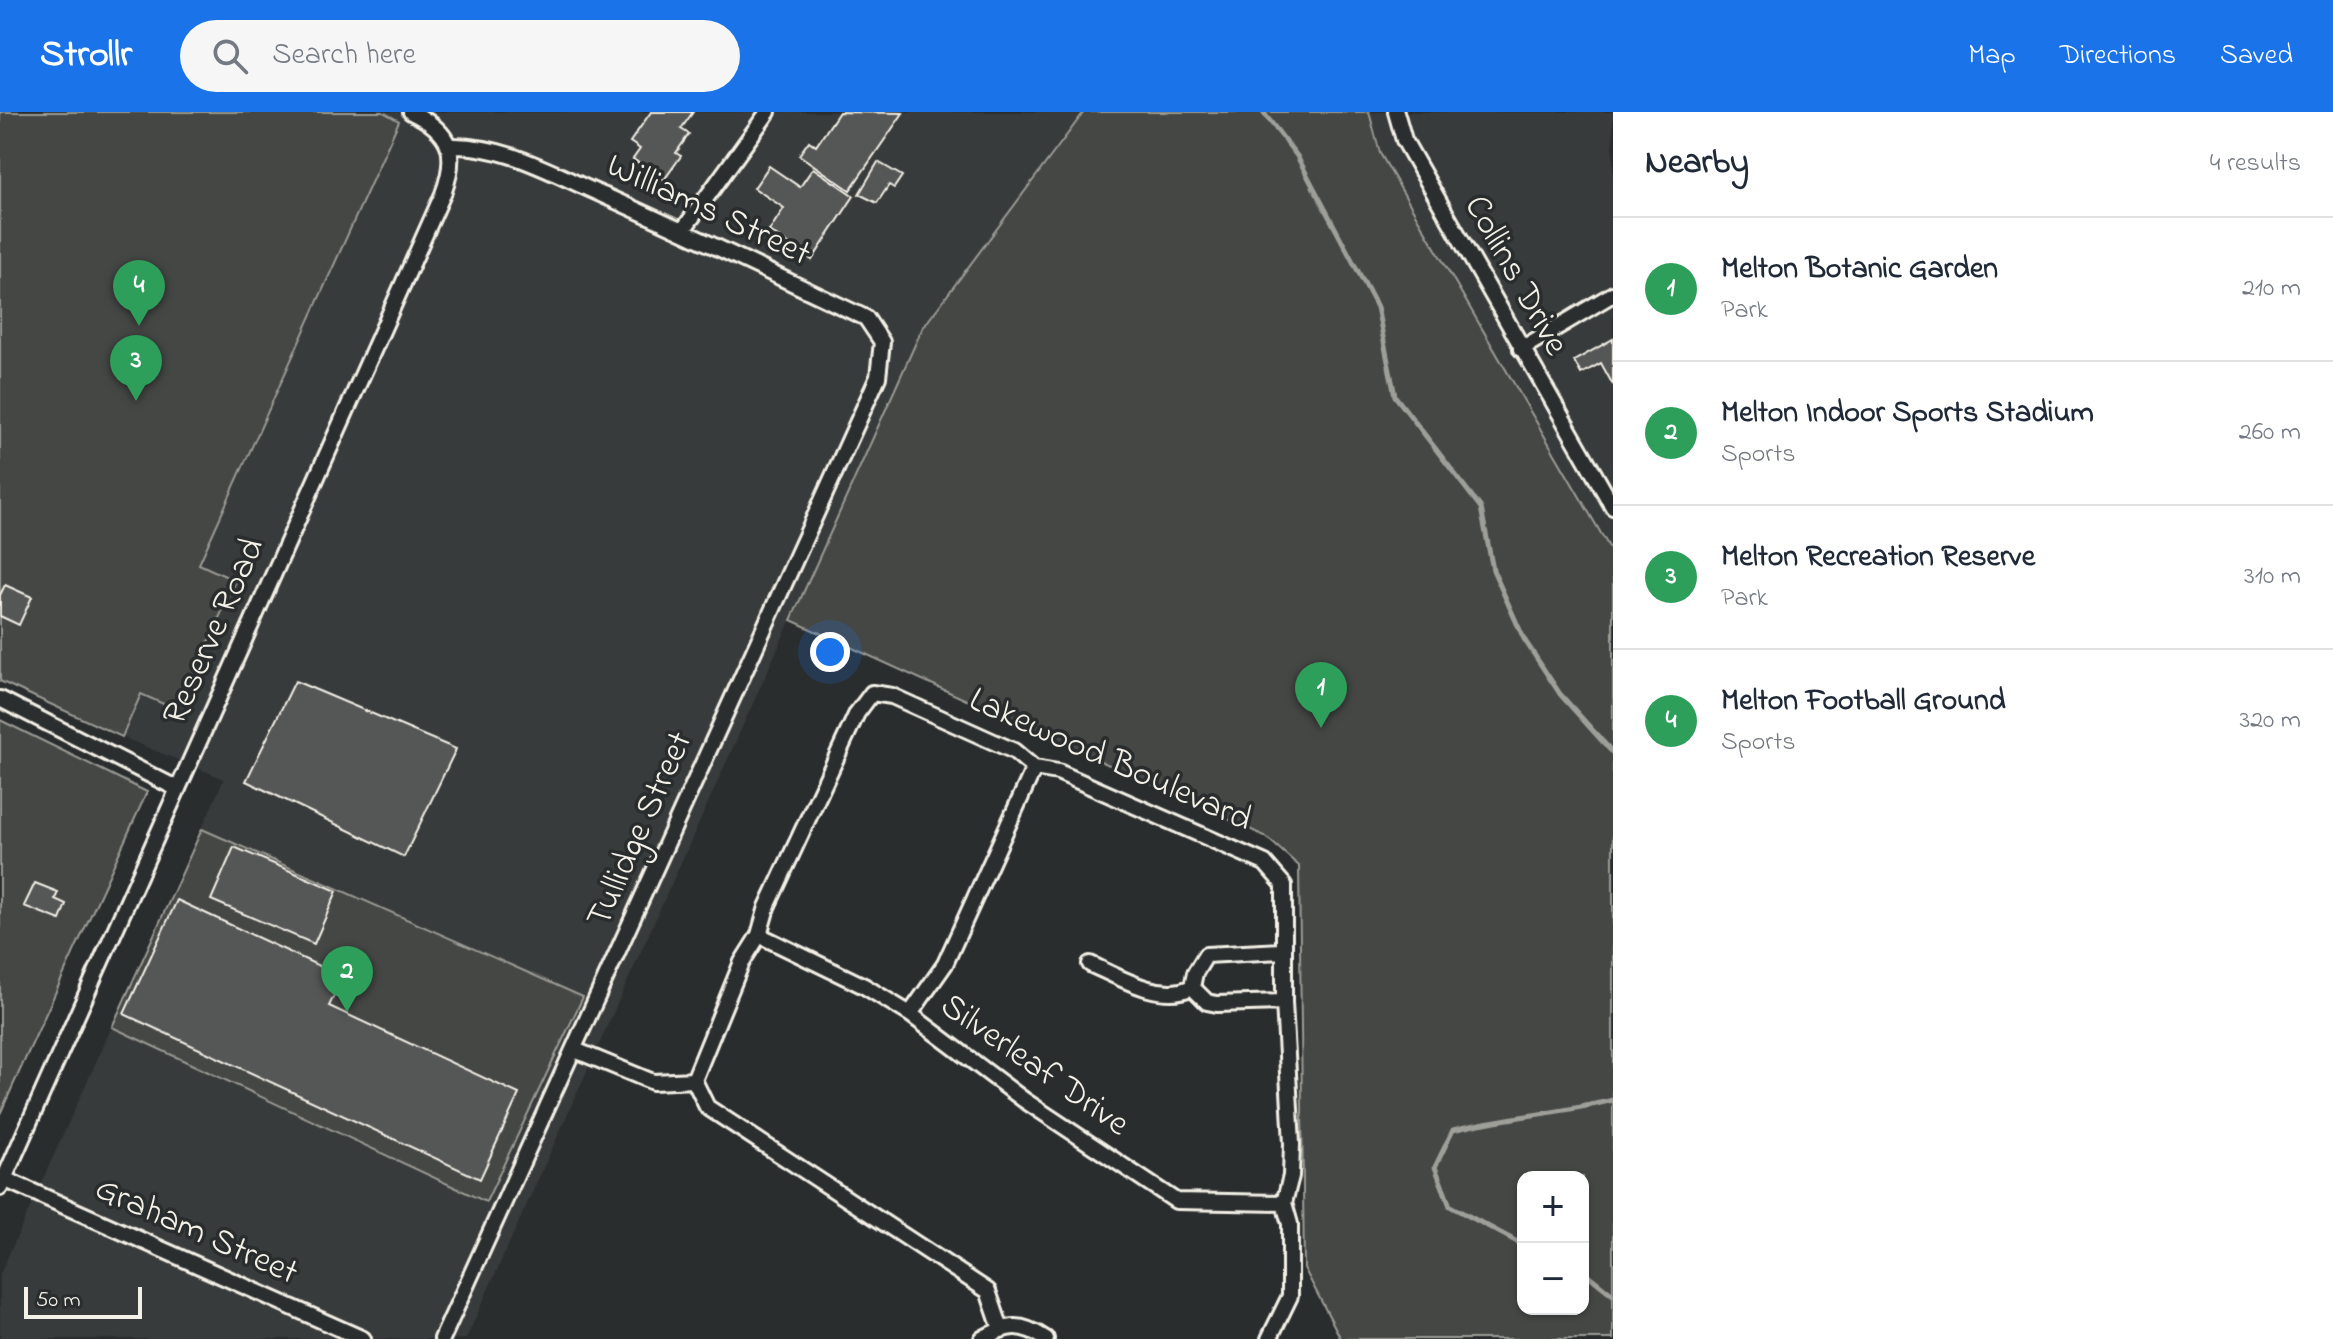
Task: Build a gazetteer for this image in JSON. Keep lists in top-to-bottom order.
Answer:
{
  "streets": {
    "street": [
      "Williams Street",
      "Collins Drive",
      "Reserve Road",
      "Lakewood Boulevard",
      "Tullidge Street",
      "Silverleaf Drive",
      "Graham Street"
    ]
  },
  "crossings": [
    ["Williams Street", "Reserve Road"],
    ["Williams Street", "Tullidge Street"],
    ["Reserve Road", "Graham Street"],
    ["Lakewood Boulevard", "Silverleaf Drive"]
  ],
  "scale_bar": "50 m",
  "page": {
    "header": "Strollr",
    "search": "Search here",
    "nav": ["Map", "Directions", "Saved"],
    "heading": ["Nearby", "4 results"],
    "list": [
      {
        "mark": "1",
        "name": "Melton Botanic Garden",
        "note": "Park",
        "value": "210 m"
      },
      {
        "mark": "2",
        "name": "Melton Indoor Sports Stadium",
        "note": "Sports",
        "value": "260 m"
      },
      {
        "mark": "3",
        "name": "Melton Recreation Reserve",
        "note": "Park",
        "value": "310 m"
      },
      {
        "mark": "4",
        "name": "Melton Football Ground",
        "note": "Sports",
        "value": "320 m"
      }
    ],
    "pins": [
      "4",
      "3",
      "1",
      "2"
    ],
    "map_buttons": ["+", "−"],
    "scale": "50 m"
  }
}
